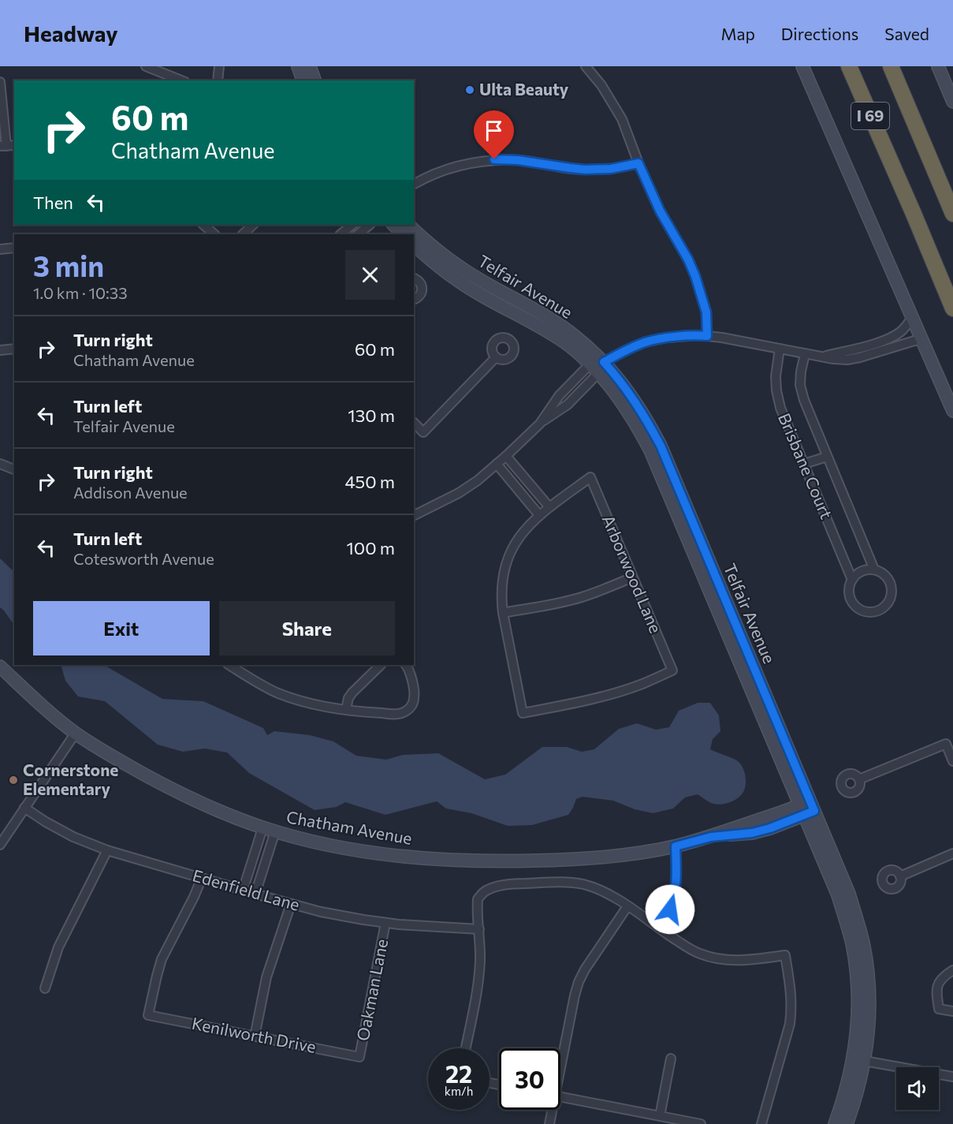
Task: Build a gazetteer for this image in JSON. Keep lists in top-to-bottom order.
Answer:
{
  "streets": {
    "highway": ["I 69"],
    "street": [
      "Telfair Avenue",
      "Brisbane Court",
      "Arborwood Lane",
      "Chatham Avenue",
      "Edenfield Lane",
      "Oakman Lane",
      "Kenilworth Drive"
    ]
  },
  "crossings": [
    ["Telfair Avenue", "Chatham Avenue"],
    ["Edenfield Lane", "Oakman Lane"],
    ["Edenfield Lane", "Kenilworth Drive"],
    ["Oakman Lane", "Kenilworth Drive"]
  ],
  "places": ["Ulta Beauty", "Cornerstone Elementary"],
  "page": {
    "header": "Headway",
    "nav": ["Map", "Directions", "Saved"],
    "turn": ["60 m", "Chatham Avenue"],
    "then": "Then",
    "heading": ["3 min", "1.0 km · 10:33"],
    "list": [
      {
        "name": "Turn right",
        "note": "Chatham Avenue",
        "value": "60 m"
      },
      {
        "name": "Turn left",
        "note": "Telfair Avenue",
        "value": "130 m"
      },
      {
        "name": "Turn right",
        "note": "Addison Avenue",
        "value": "450 m"
      },
      {
        "name": "Turn left",
        "note": "Cotesworth Avenue",
        "value": "100 m"
      }
    ],
    "buttons": ["Exit", "Share"],
    "speed": "22 km/h",
    "limit": "30"
  }
}
